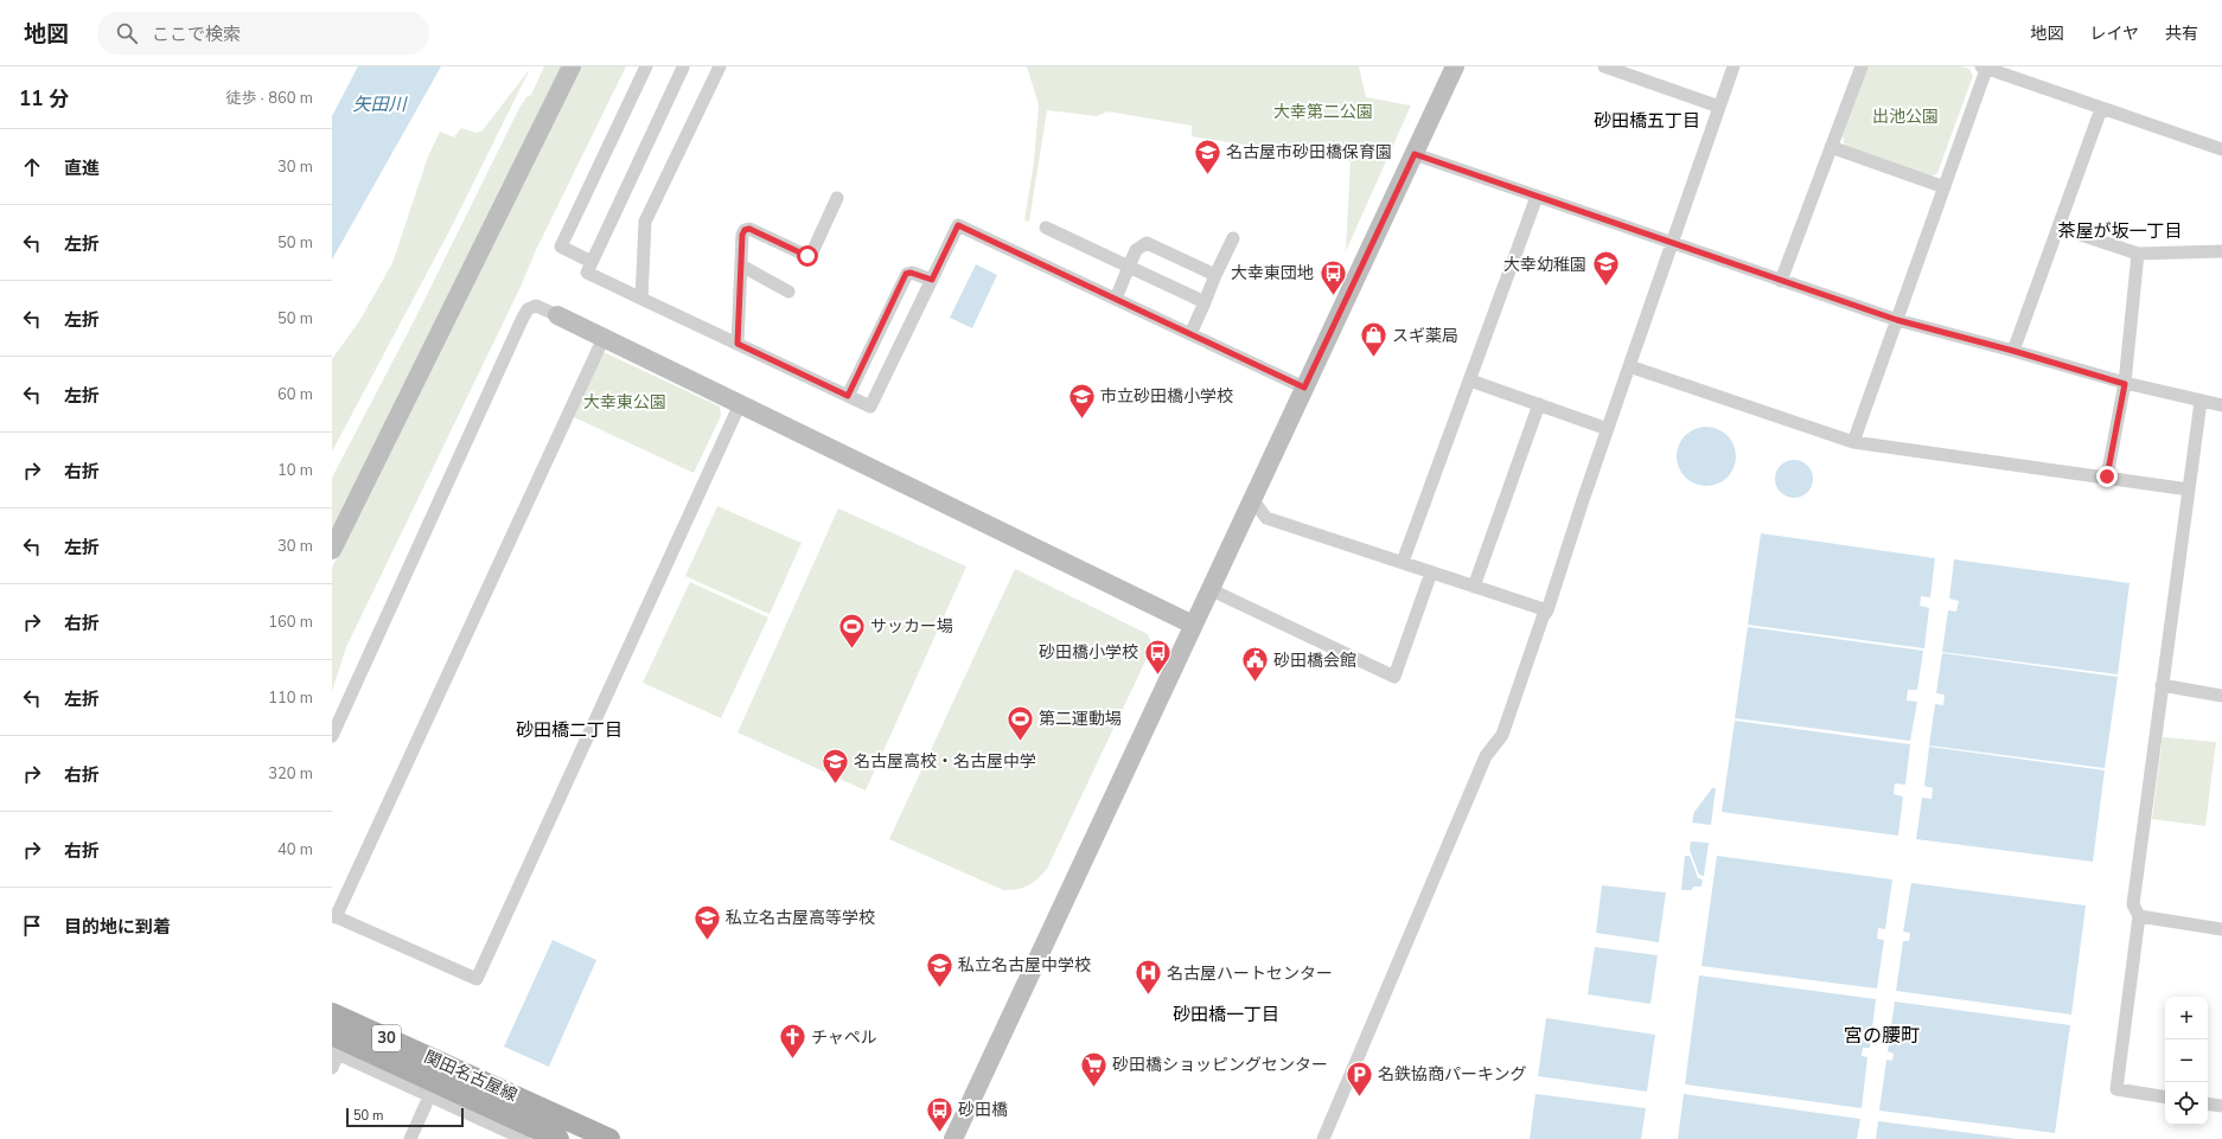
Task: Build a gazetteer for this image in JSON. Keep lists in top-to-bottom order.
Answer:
{
  "streets": {
    "main road": ["30", "関田名古屋線"]
  },
  "districts": [
    "砂田橋五丁目",
    "茶屋が坂一丁目",
    "砂田橋二丁目",
    "砂田橋一丁目",
    "宮の腰町"
  ],
  "water": ["矢田川"],
  "parks": ["大幸第二公園", "出池公園", "大幸東公園"],
  "places": {
    "school or university": [
      "名古屋市砂田橋保育園",
      "大幸幼稚園",
      "市立砂田橋小学校",
      "名古屋高校・名古屋中学",
      "私立名古屋高等学校",
      "私立名古屋中学校"
    ],
    "bus stop": ["大幸東団地", "砂田橋小学校", "砂田橋"],
    "shop": ["スギ薬局"],
    "sports": ["サッカー場", "第二運動場"],
    "public building": ["砂田橋会館"],
    "hospital": ["名古屋ハートセンター"],
    "church": ["チャペル"],
    "supermarket": ["砂田橋ショッピングセンター"],
    "parking": ["名鉄協商パーキング"]
  },
  "scale_bar": "50 m",
  "page": {
    "header": "地図",
    "search": "ここで検索",
    "nav": ["地図", "レイヤ", "共有"],
    "heading": ["11 分", "徒歩 · 860 m"],
    "list": [
      ["直進", "30 m"],
      ["左折", "50 m"],
      ["左折", "50 m"],
      ["左折", "60 m"],
      ["右折", "10 m"],
      ["左折", "30 m"],
      ["右折", "160 m"],
      ["左折", "110 m"],
      ["右折", "320 m"],
      ["右折", "40 m"],
      "目的地に到着"
    ],
    "map_buttons": ["+", "−"],
    "scale": "50 m"
  }
}
